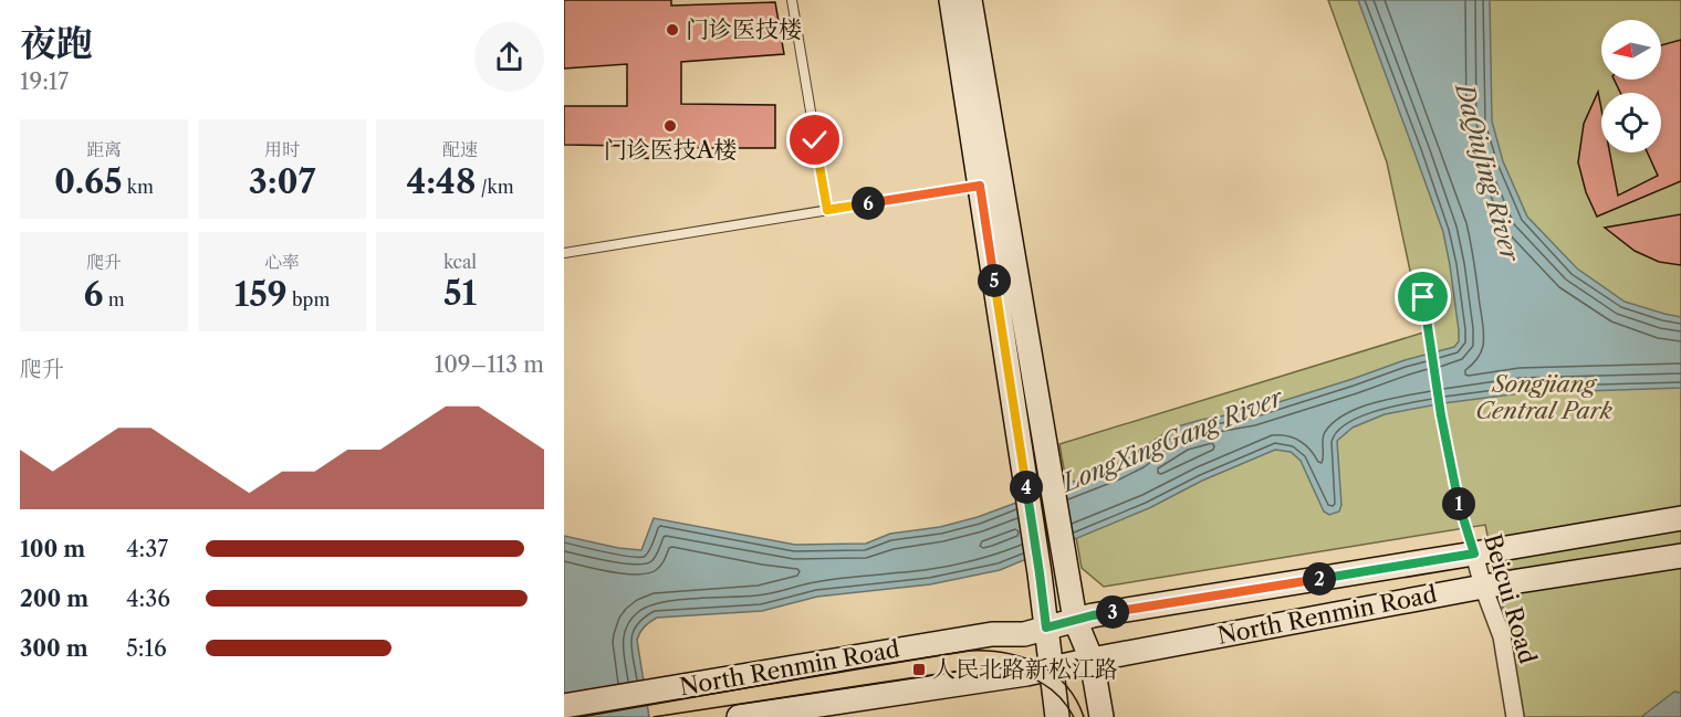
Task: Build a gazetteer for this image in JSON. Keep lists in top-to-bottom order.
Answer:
{
  "streets": {
    "main road": ["North Renmin Road"],
    "street": ["Beicui Road"]
  },
  "crossings": [
    ["Beicui Road", "North Renmin Road"]
  ],
  "water": ["DaQiuJing River", "LongXingGang River"],
  "parks": ["Songjiang Central Park"],
  "places": {
    "other": ["门诊医技楼", "门诊医技A楼"],
    "transit": ["人民北路新松江路"]
  },
  "north": "left",
  "page": {
    "heading": ["夜跑", "19:17"],
    "stats": [
      ["距离", "0.65 km"],
      ["用时", "3:07"],
      ["配速", "4:48 /km"],
      ["爬升", "6 m"],
      ["心率", "159 bpm"],
      ["kcal", "51"]
    ],
    "pins": [
      "6",
      "5",
      "4",
      "1",
      "2",
      "3"
    ],
    "chart": ["爬升", "109–113 m"],
    "list": [
      {
        "name": "100 m",
        "note": "4:37"
      },
      {
        "name": "200 m",
        "note": "4:36"
      },
      {
        "name": "300 m",
        "note": "5:16"
      }
    ]
  }
}
